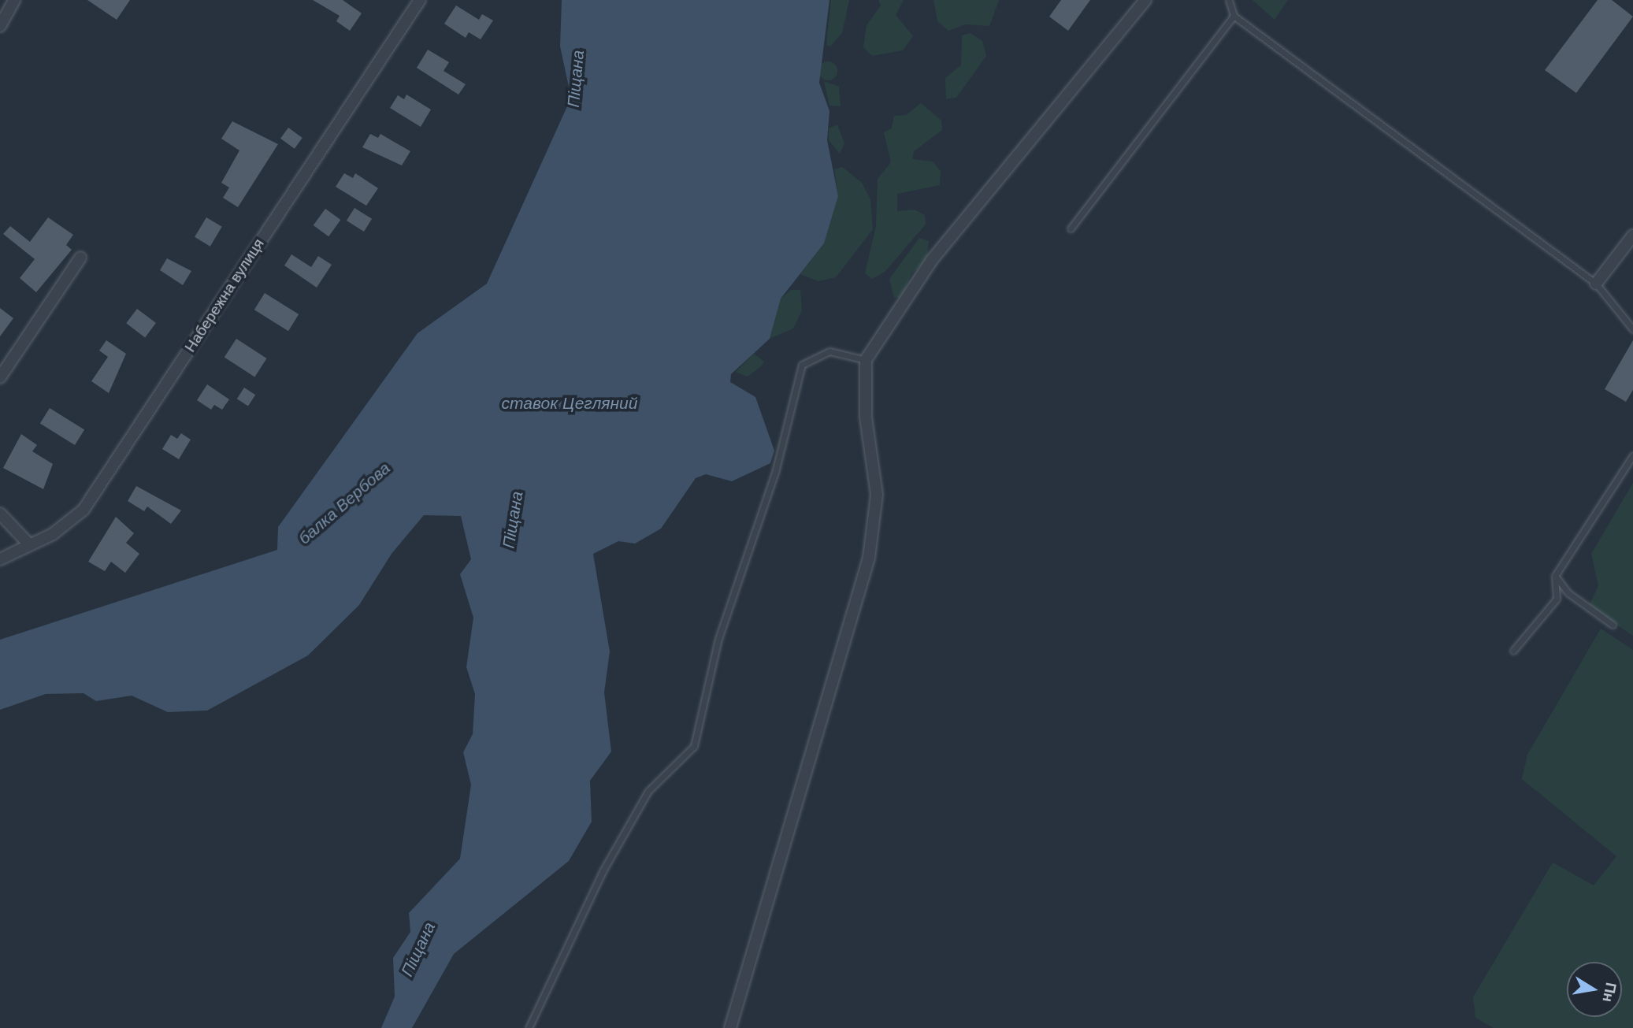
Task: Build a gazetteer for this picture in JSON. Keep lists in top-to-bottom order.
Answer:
{
  "streets": {
    "street": ["Набережна вулиця"]
  },
  "water": ["Піщана", "ставок Цегляний", "балка Вербова"],
  "north": "right"
}
